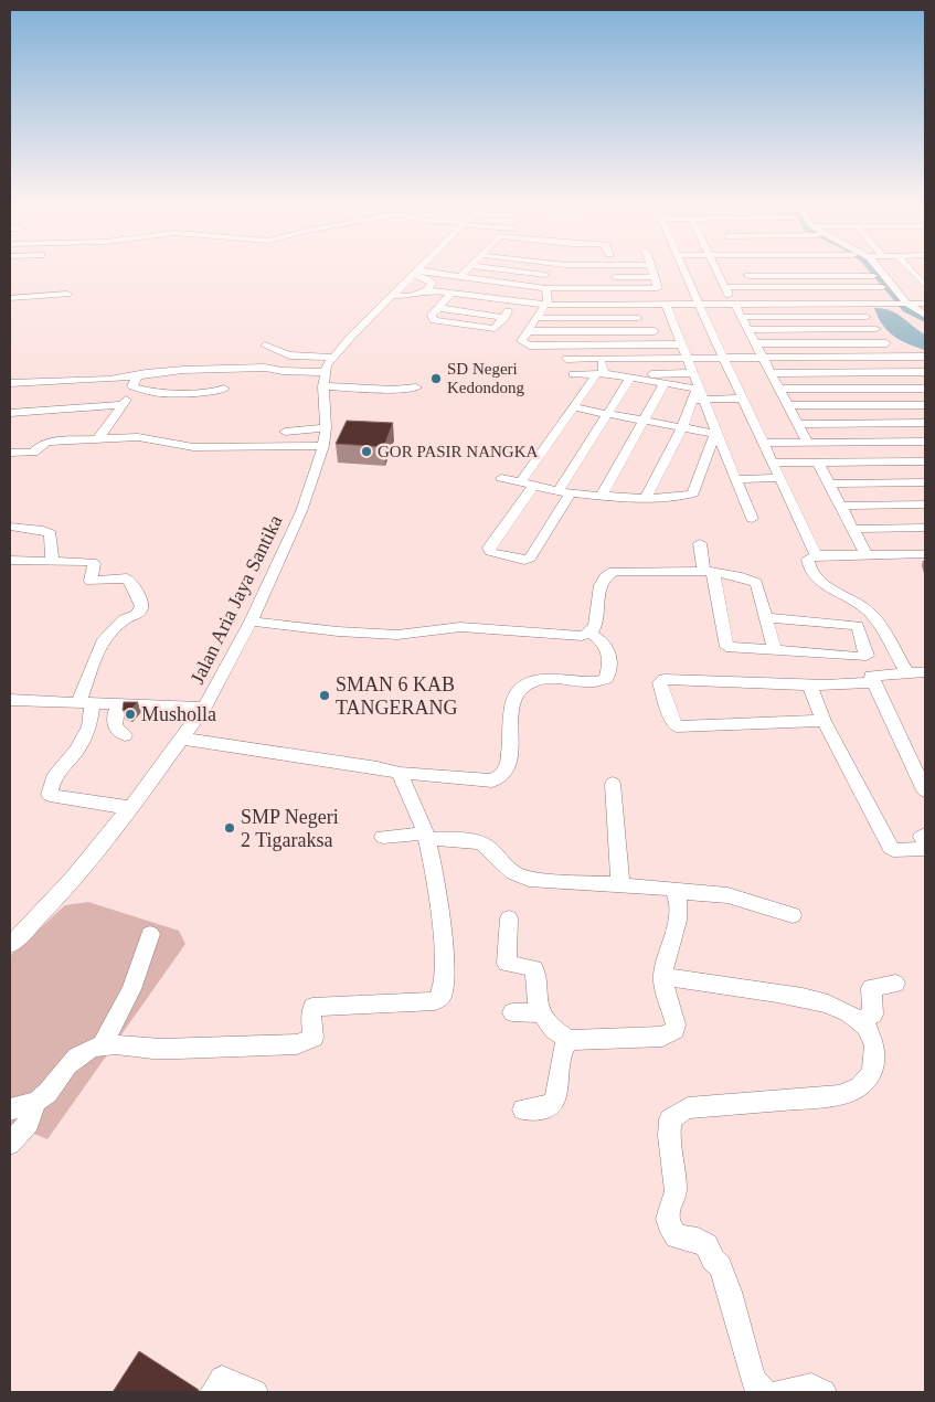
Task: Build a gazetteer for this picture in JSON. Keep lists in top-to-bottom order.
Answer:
{
  "streets": {
    "street": ["Jalan Aria Jaya Santika"]
  },
  "places": [
    "SD Negeri Kedondong",
    "GOR PASIR NANGKA",
    "SMAN 6 KAB TANGERANG",
    "Musholla",
    "SMP Negeri 2 Tigaraksa"
  ]
}
